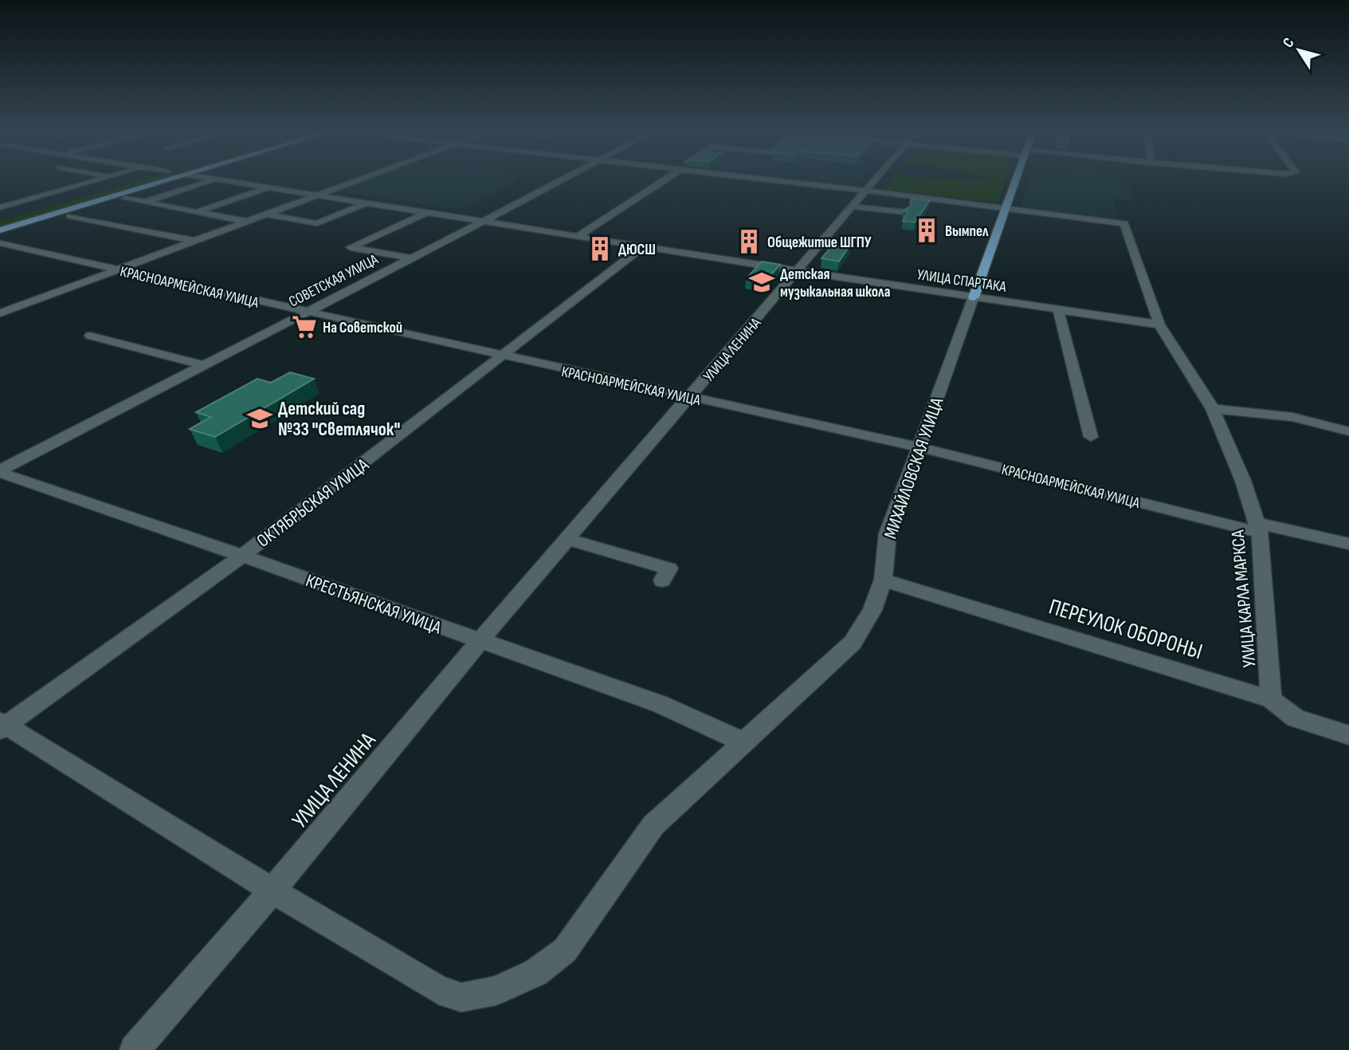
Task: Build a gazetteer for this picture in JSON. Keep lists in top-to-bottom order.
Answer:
{
  "streets": {
    "main road": ["МИХАЙЛОВСКАЯ УЛИЦА"],
    "street": [
      "СОВЕТСКАЯ УЛИЦА",
      "УЛИЦА СПАРТАКА",
      "КРАСНОАРМЕЙСКАЯ УЛИЦА",
      "УЛИЦА ЛЕНИНА",
      "ОКТЯБРЬСКАЯ УЛИЦА",
      "УЛИЦА КАРЛА МАРКСА",
      "КРЕСТЬЯНСКАЯ УЛИЦА",
      "ПЕРЕУЛОК ОБОРОНЫ"
    ]
  },
  "crossings": [
    ["СОВЕТСКАЯ УЛИЦА", "УЛИЦА СПАРТАКА"],
    ["СОВЕТСКАЯ УЛИЦА", "КРАСНОАРМЕЙСКАЯ УЛИЦА"],
    ["СОВЕТСКАЯ УЛИЦА", "КРЕСТЬЯНСКАЯ УЛИЦА"],
    ["УЛИЦА СПАРТАКА", "УЛИЦА ЛЕНИНА"],
    ["УЛИЦА СПАРТАКА", "МИХАЙЛОВСКАЯ УЛИЦА"],
    ["УЛИЦА СПАРТАКА", "ОКТЯБРЬСКАЯ УЛИЦА"],
    ["УЛИЦА СПАРТАКА", "УЛИЦА КАРЛА МАРКСА"],
    ["КРАСНОАРМЕЙСКАЯ УЛИЦА", "УЛИЦА ЛЕНИНА"],
    ["КРАСНОАРМЕЙСКАЯ УЛИЦА", "МИХАЙЛОВСКАЯ УЛИЦА"],
    ["КРАСНОАРМЕЙСКАЯ УЛИЦА", "ОКТЯБРЬСКАЯ УЛИЦА"],
    ["КРАСНОАРМЕЙСКАЯ УЛИЦА", "УЛИЦА КАРЛА МАРКСА"],
    ["УЛИЦА ЛЕНИНА", "МИХАЙЛОВСКАЯ УЛИЦА"],
    ["УЛИЦА ЛЕНИНА", "КРЕСТЬЯНСКАЯ УЛИЦА"],
    ["МИХАЙЛОВСКАЯ УЛИЦА", "ОКТЯБРЬСКАЯ УЛИЦА"],
    ["МИХАЙЛОВСКАЯ УЛИЦА", "УЛИЦА КАРЛА МАРКСА"],
    ["МИХАЙЛОВСКАЯ УЛИЦА", "КРЕСТЬЯНСКАЯ УЛИЦА"],
    ["МИХАЙЛОВСКАЯ УЛИЦА", "ПЕРЕУЛОК ОБОРОНЫ"],
    ["ОКТЯБРЬСКАЯ УЛИЦА", "КРЕСТЬЯНСКАЯ УЛИЦА"],
    ["УЛИЦА КАРЛА МАРКСА", "ПЕРЕУЛОК ОБОРОНЫ"]
  ],
  "places": {
    "building": ["Вымпел", "Общежитие ШГПУ", "ДЮСШ"],
    "school or university": ["Детская музыкальная школа", "Детский сад №33 \"Светлячок\""],
    "supermarket": ["На Советской"]
  },
  "north": "top left"
}
